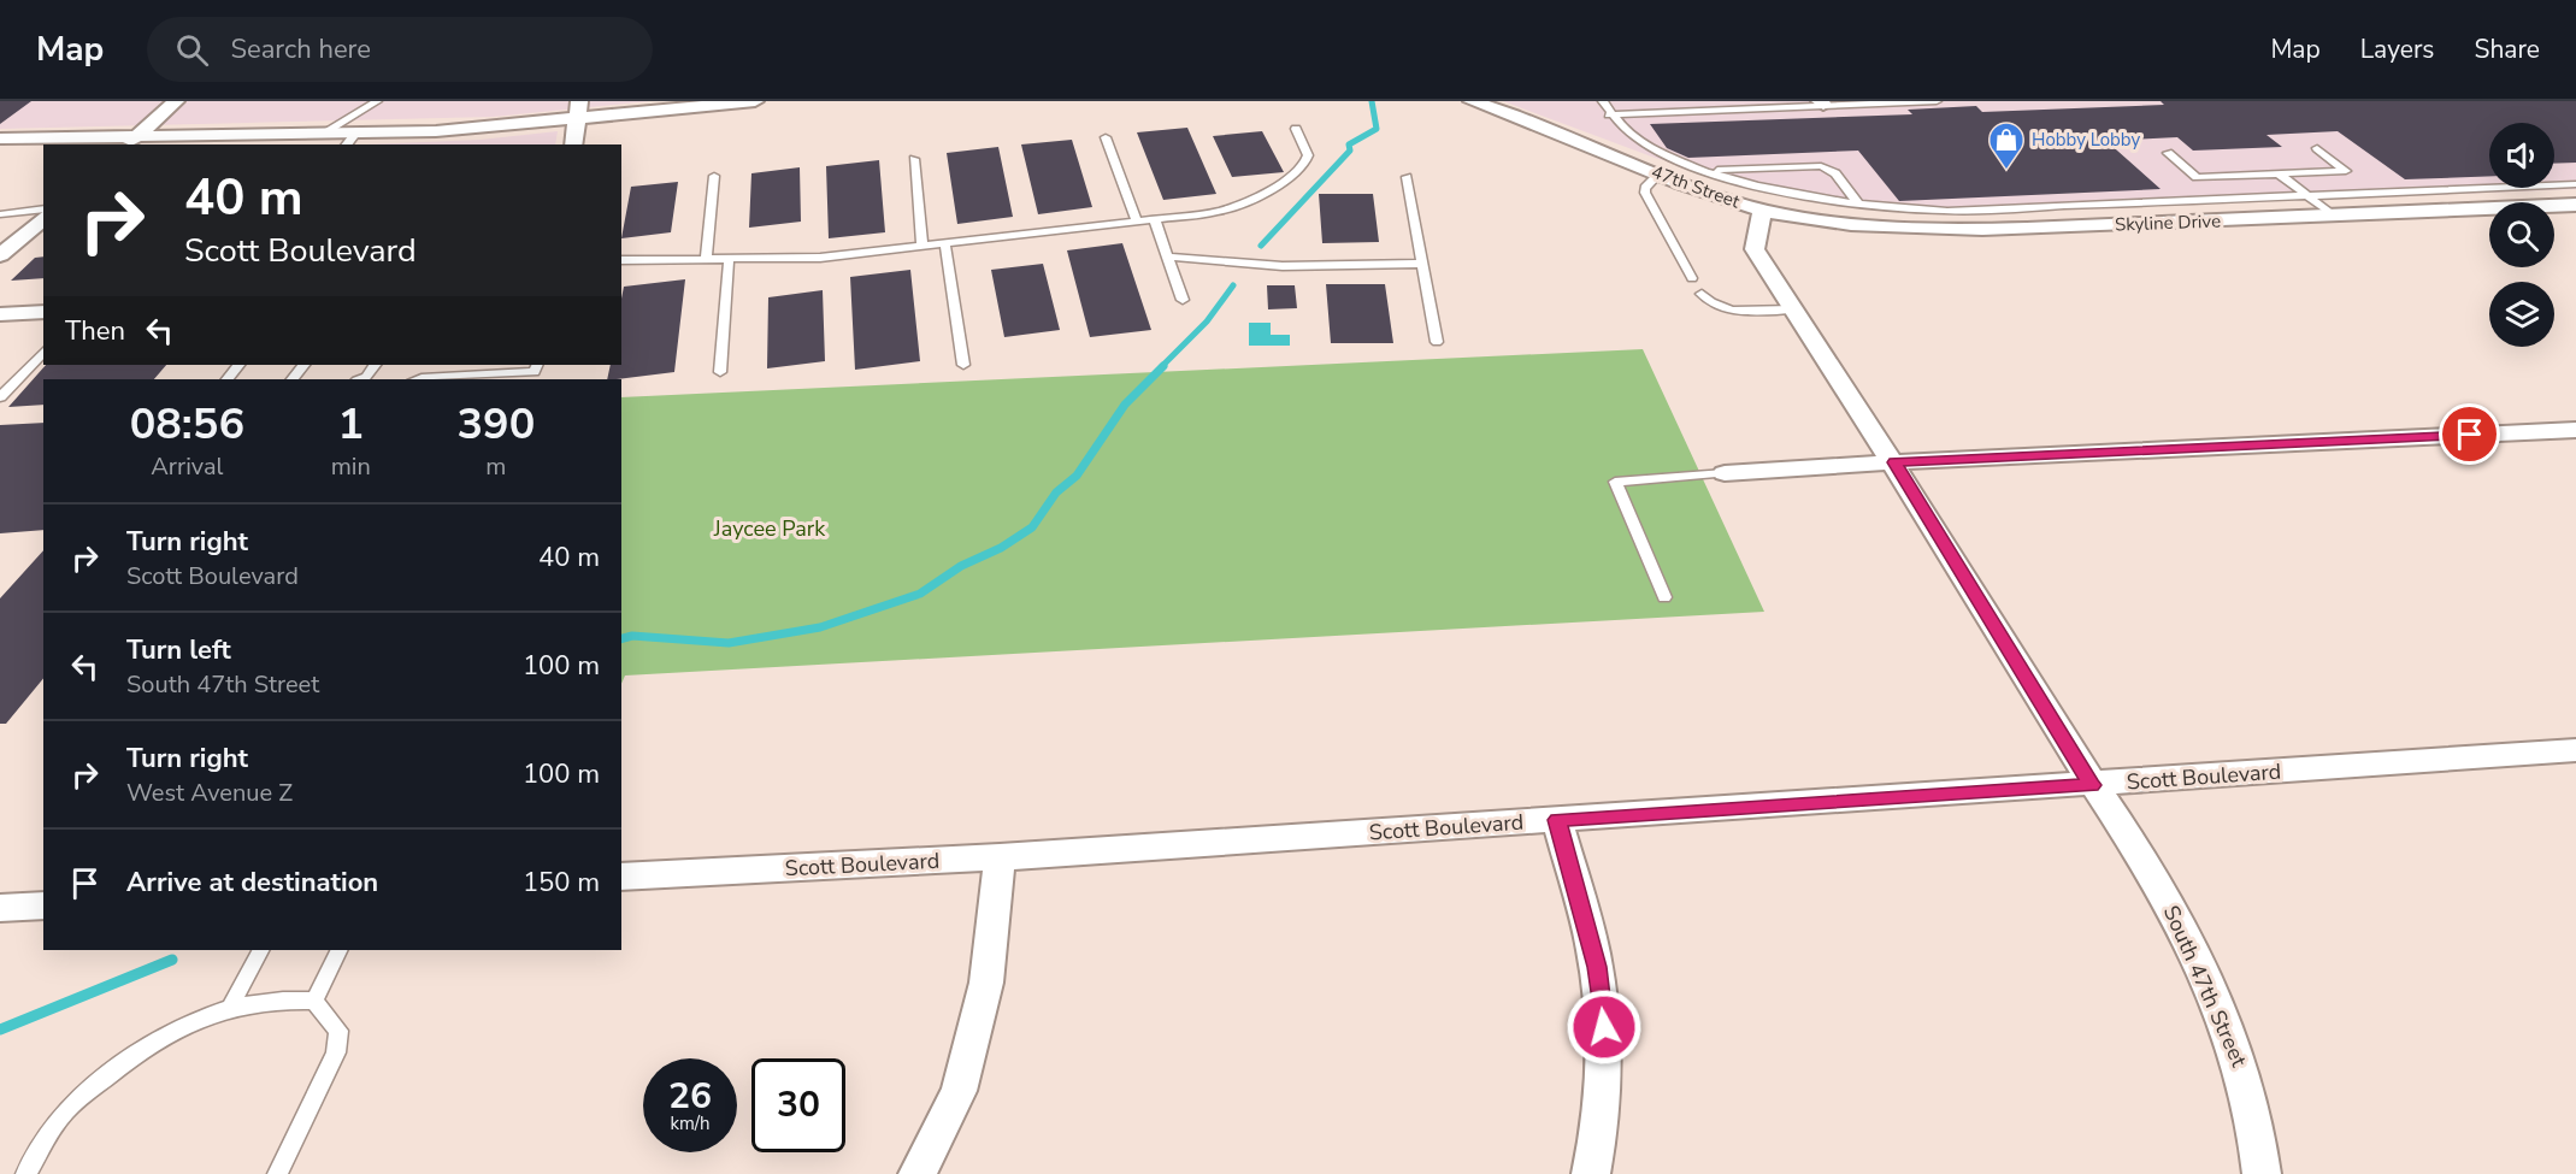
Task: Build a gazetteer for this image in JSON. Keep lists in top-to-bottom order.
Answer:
{
  "streets": {
    "street": [
      "47th Street",
      "Skyline Drive",
      "Scott Boulevard",
      "South 47th Street"
    ]
  },
  "crossings": [
    ["47th Street", "Skyline Drive"],
    ["47th Street", "South 47th Street"],
    ["Scott Boulevard", "South 47th Street"]
  ],
  "parks": ["Jaycee Park"],
  "places": {
    "shop": ["Hobby Lobby"]
  },
  "page": {
    "header": "Map",
    "search": "Search here",
    "nav": ["Map", "Layers", "Share"],
    "turn": ["40 m", "Scott Boulevard"],
    "then": "Then",
    "eta": [
      "08:56",
      "Arrival",
      "1",
      "min",
      "390",
      "m"
    ],
    "list": [
      {
        "name": "Turn right",
        "note": "Scott Boulevard",
        "value": "40 m"
      },
      {
        "name": "Turn left",
        "note": "South 47th Street",
        "value": "100 m"
      },
      {
        "name": "Turn right",
        "note": "West Avenue Z",
        "value": "100 m"
      },
      {
        "name": "Arrive at destination",
        "value": "150 m"
      }
    ],
    "speed": "26 km/h",
    "limit": "30"
  }
}
